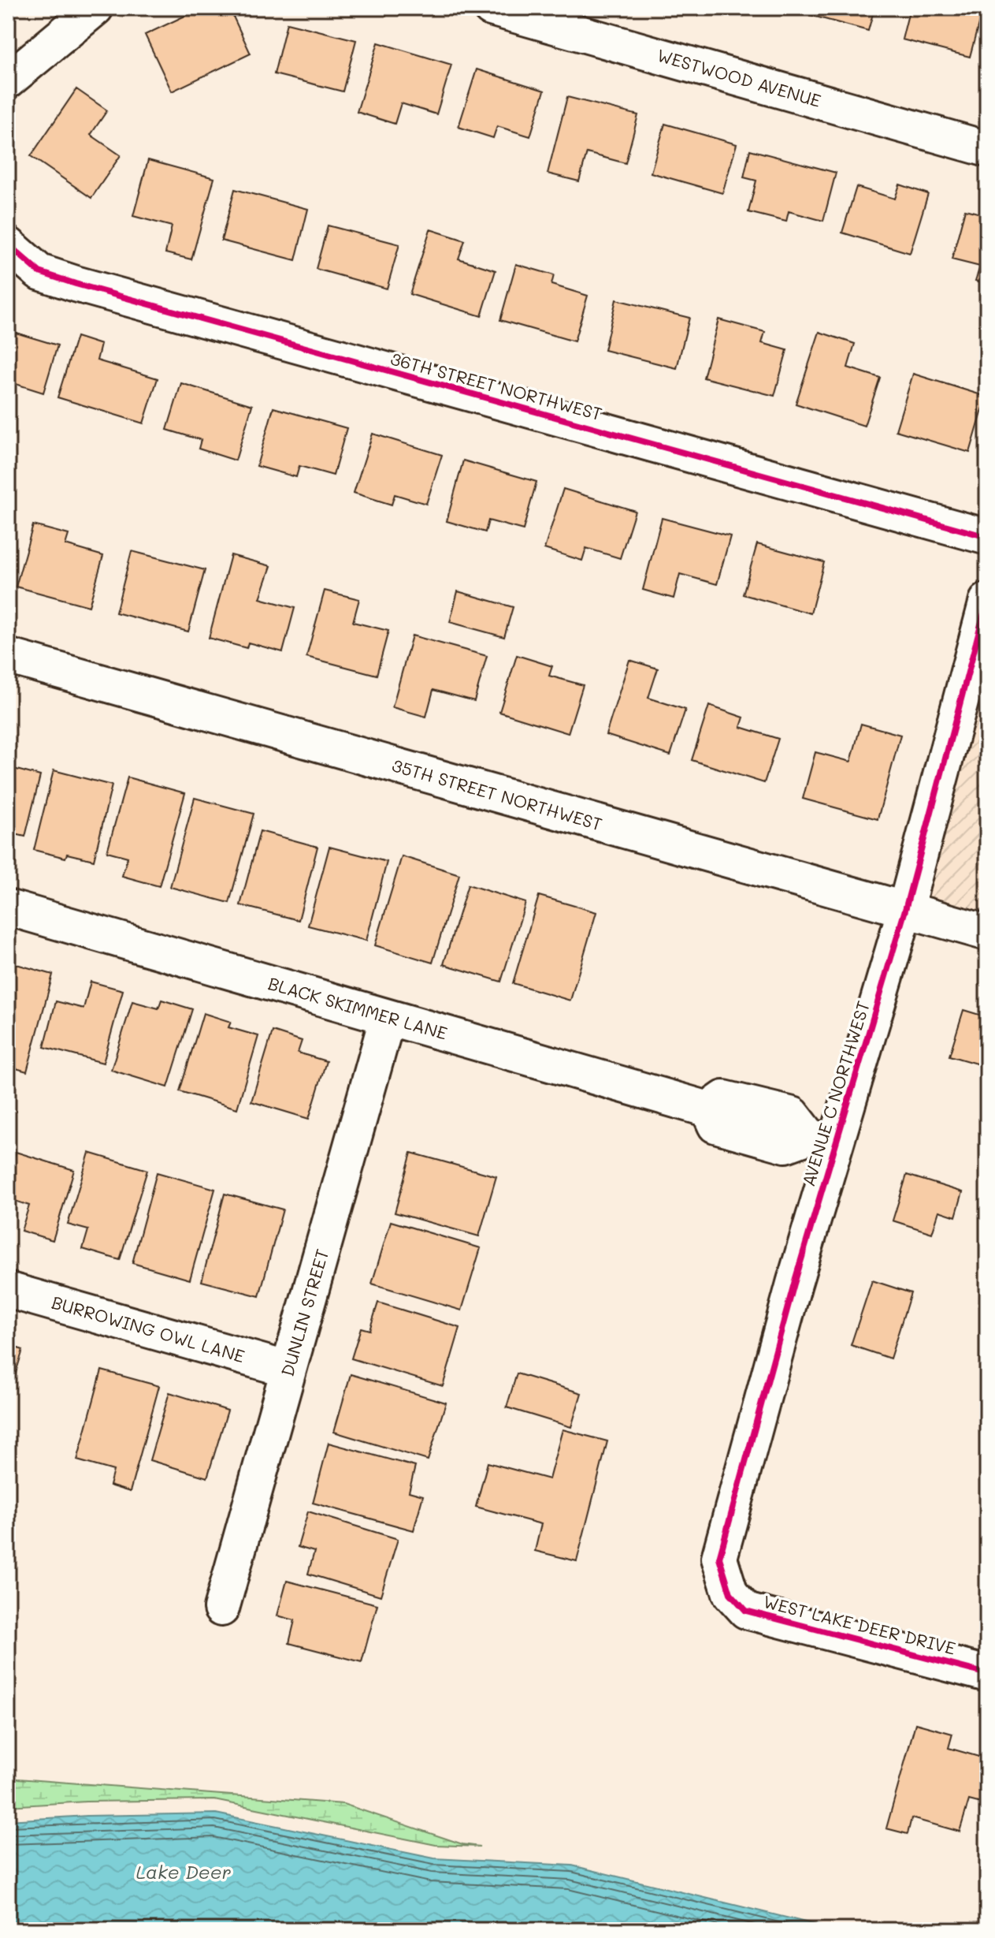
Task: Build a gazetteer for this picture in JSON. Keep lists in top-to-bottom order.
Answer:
{
  "streets": {
    "street": [
      "WESTWOOD AVENUE",
      "36TH STREET NORTHWEST",
      "35TH STREET NORTHWEST",
      "BLACK SKIMMER LANE",
      "AVENUE C NORTHWEST",
      "DUNLIN STREET",
      "BURROWING OWL LANE",
      "WEST LAKE DEER DRIVE"
    ]
  },
  "crossings": [
    ["35TH STREET NORTHWEST", "AVENUE C NORTHWEST"],
    ["BLACK SKIMMER LANE", "AVENUE C NORTHWEST"],
    ["BLACK SKIMMER LANE", "DUNLIN STREET"],
    ["AVENUE C NORTHWEST", "WEST LAKE DEER DRIVE"],
    ["DUNLIN STREET", "BURROWING OWL LANE"]
  ],
  "water": ["Lake Deer"]
}
